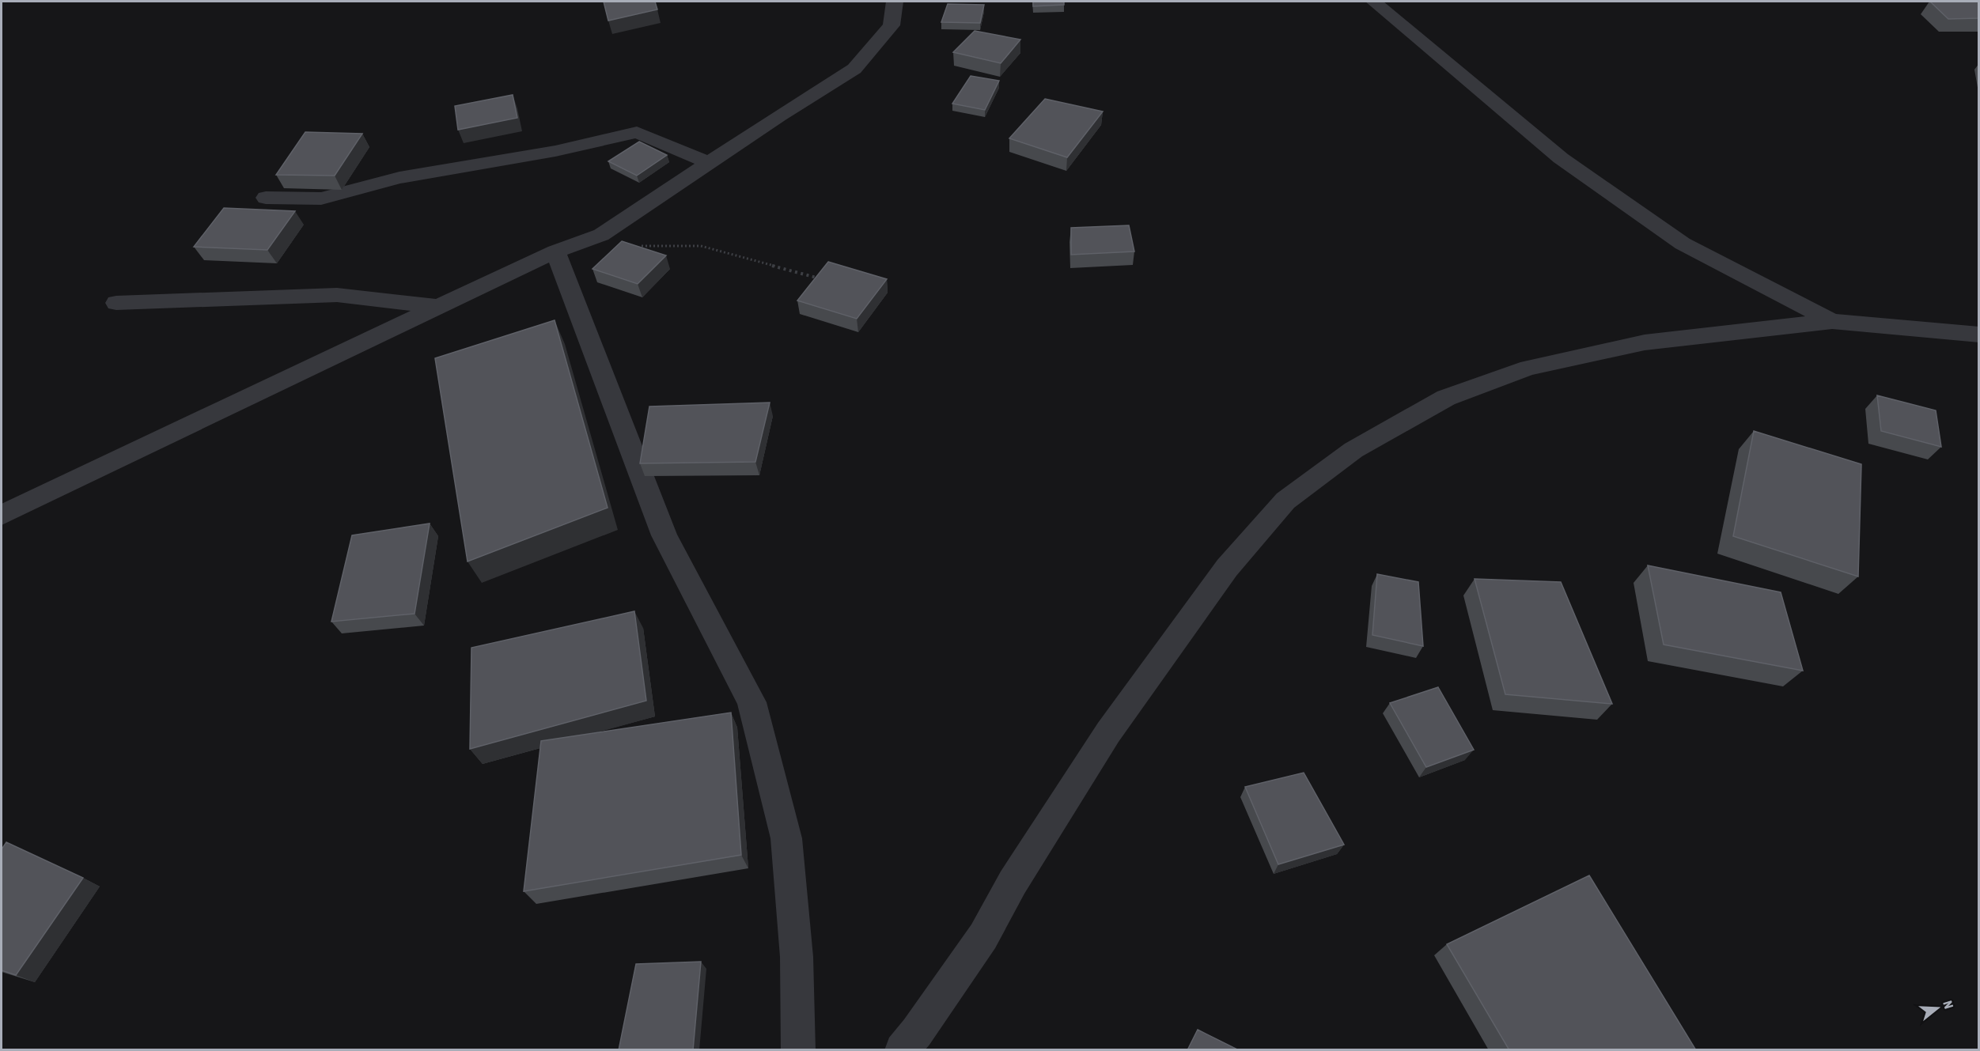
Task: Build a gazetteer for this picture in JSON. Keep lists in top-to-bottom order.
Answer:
{
  "north": "right"
}
